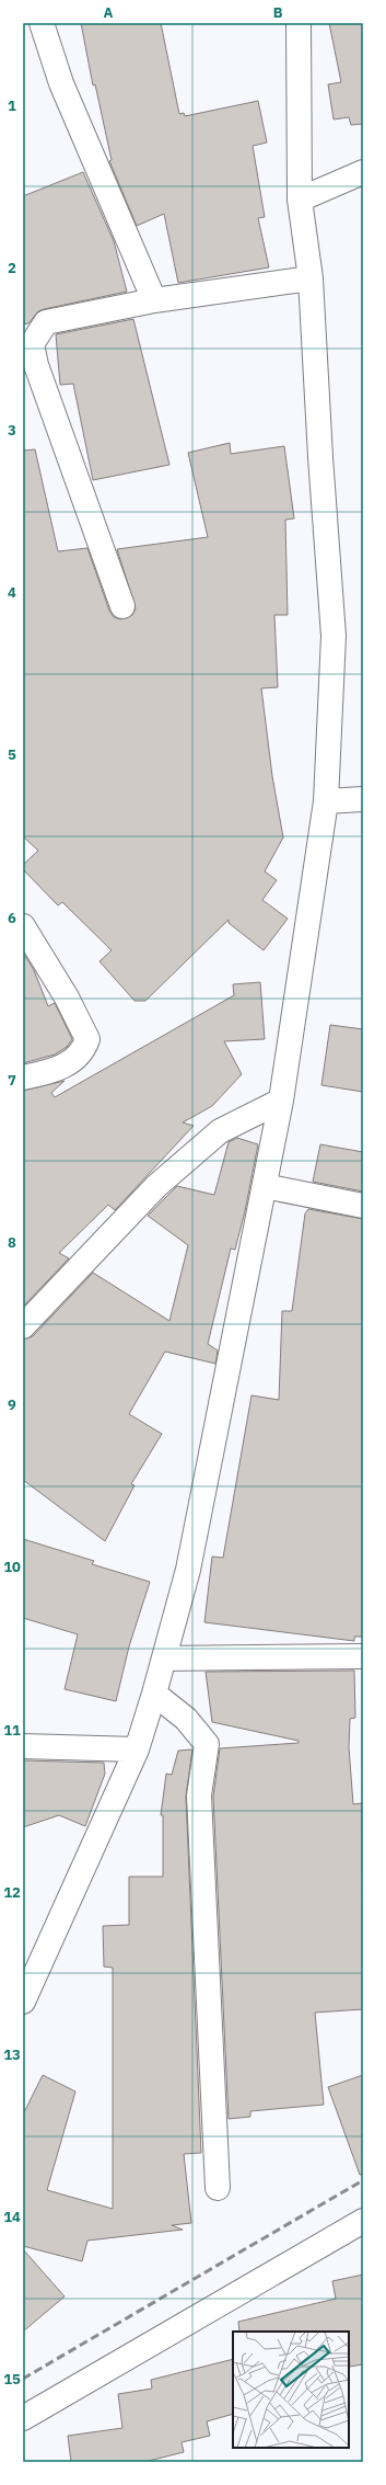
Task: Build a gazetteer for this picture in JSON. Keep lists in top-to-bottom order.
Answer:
{
  "grid": {
    "columns": ["A", "B"],
    "rows": [
      "1",
      "2",
      "3",
      "4",
      "5",
      "6",
      "7",
      "8",
      "9",
      "10",
      "11",
      "12",
      "13",
      "14",
      "15"
    ]
  }
}
